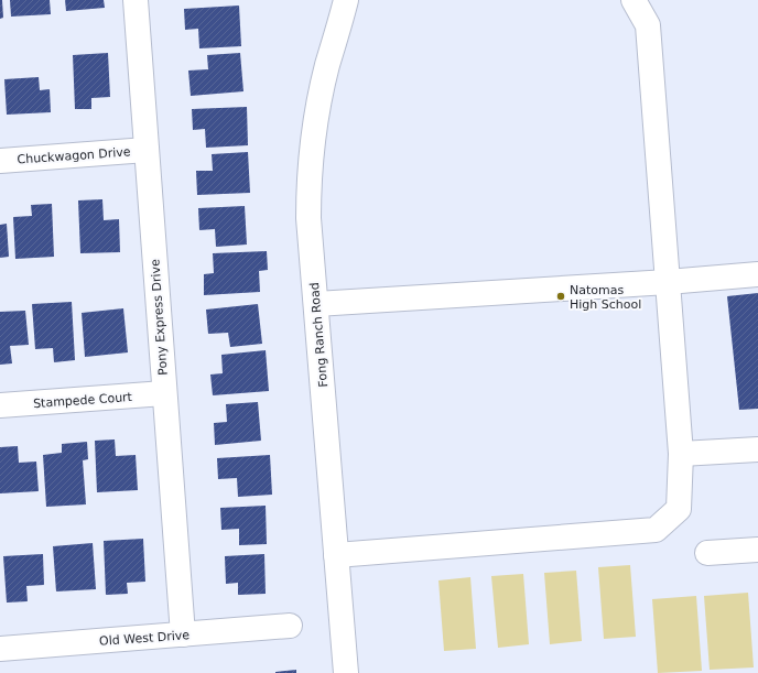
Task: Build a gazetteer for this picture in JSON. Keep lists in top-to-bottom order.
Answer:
{
  "streets": {
    "street": [
      "Chuckwagon Drive",
      "Pony Express Drive",
      "Fong Ranch Road",
      "Stampede Court",
      "Old West Drive"
    ]
  },
  "crossings": [
    ["Chuckwagon Drive", "Pony Express Drive"],
    ["Pony Express Drive", "Stampede Court"],
    ["Pony Express Drive", "Old West Drive"]
  ],
  "places": ["Natomas High School"]
}
